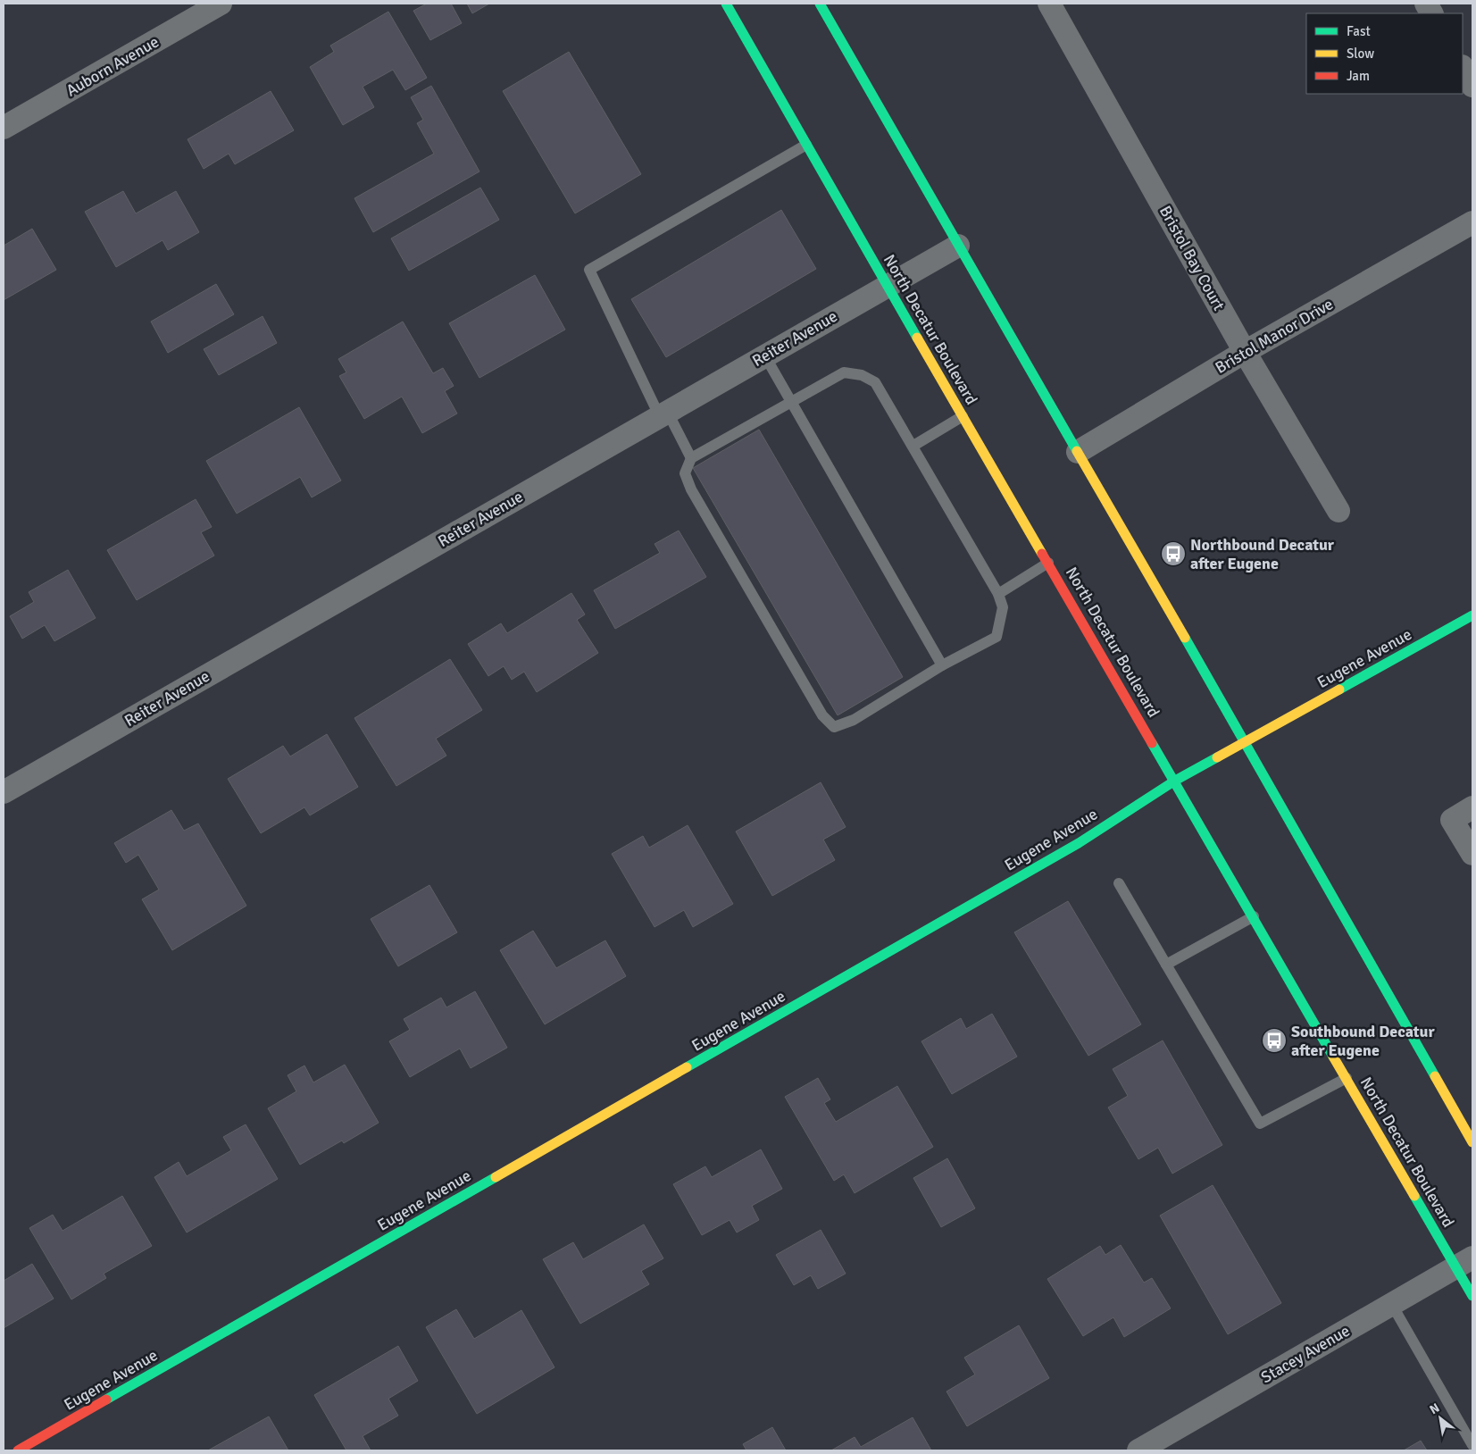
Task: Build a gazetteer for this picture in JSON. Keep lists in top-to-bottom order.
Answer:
{
  "streets": {
    "main road": ["North Decatur Boulevard", "Eugene Avenue"],
    "street": [
      "Auborn Avenue",
      "Bristol Bay Court",
      "Bristol Manor Drive",
      "Reiter Avenue",
      "Stacey Avenue"
    ]
  },
  "crossings": [
    ["Bristol Bay Court", "Bristol Manor Drive"],
    ["North Decatur Boulevard", "Reiter Avenue"],
    ["North Decatur Boulevard", "Eugene Avenue"],
    ["North Decatur Boulevard", "Stacey Avenue"]
  ],
  "places": {
    "bus stop": ["Northbound Decatur after Eugene", "Southbound Decatur after Eugene"]
  },
  "legend": ["Fast", "Slow", "Jam"],
  "north": "top left"
}
